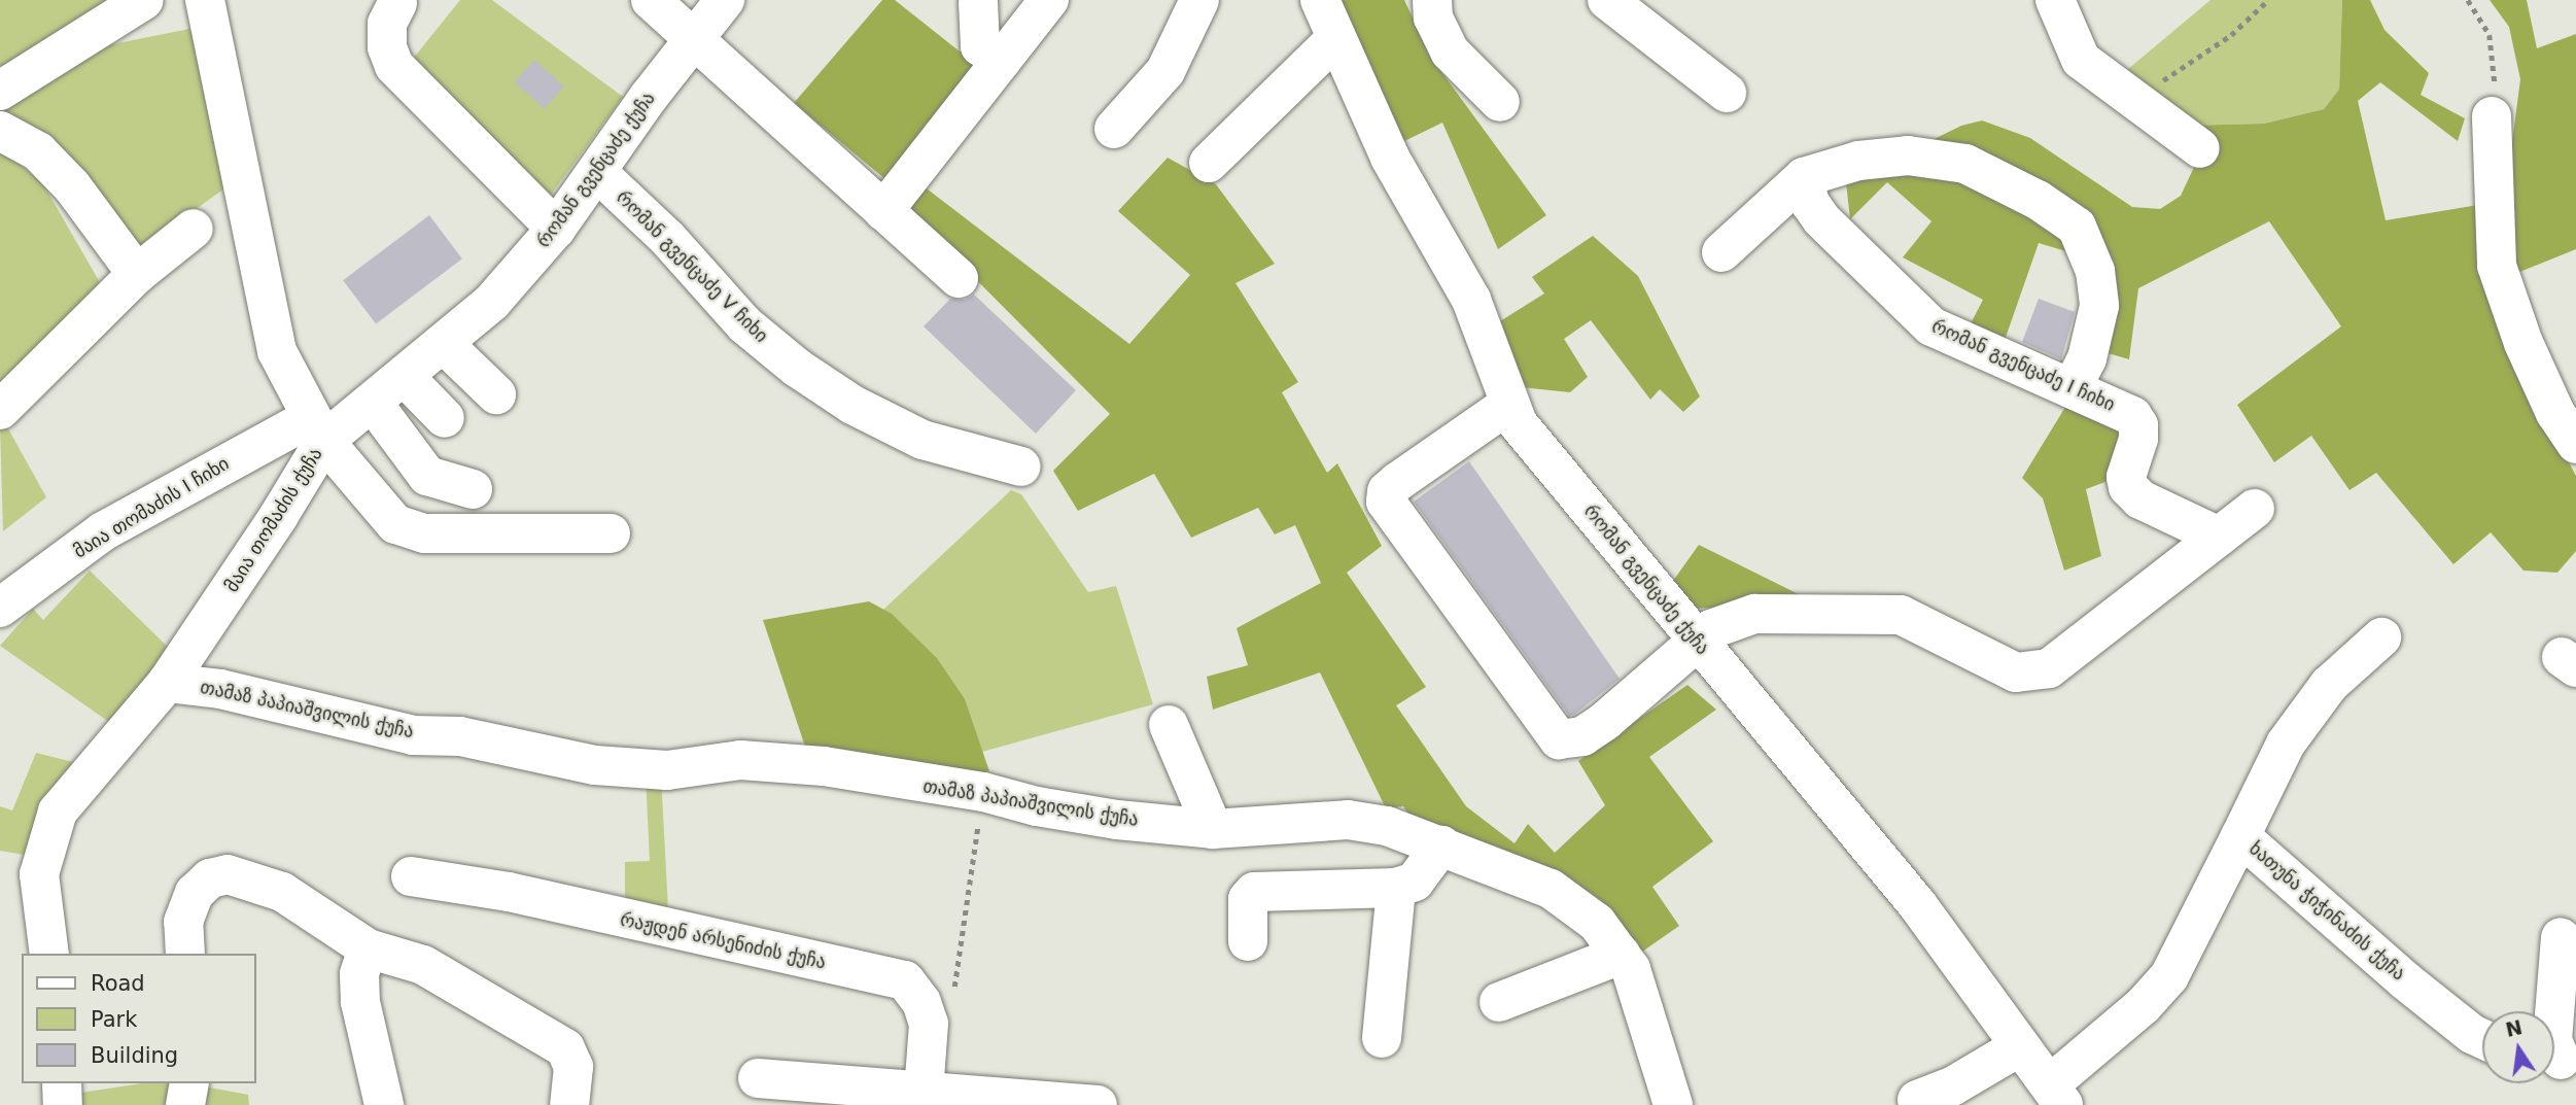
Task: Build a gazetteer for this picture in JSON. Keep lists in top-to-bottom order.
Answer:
{
  "streets": {
    "street": [
      "რომან გვენცაძე ქუჩა",
      "რომან გვენცაძე V ჩიხი",
      "რომან გვენცაძე I ჩიხი",
      "მაია თომაძის I ჩიხი",
      "მაია თომაძის ქუჩა",
      "თამაზ პაპიაშვილის ქუჩა",
      "ხათუნა ჭიჭინაძის ქუჩა",
      "რაჟდენ არსენიძის ქუჩა"
    ]
  },
  "crossings": [
    ["რომან გვენცაძე ქუჩა", "რომან გვენცაძე V ჩიხი"],
    ["რომან გვენცაძე ქუჩა", "მაია თომაძის I ჩიხი"],
    ["რომან გვენცაძე ქუჩა", "მაია თომაძის ქუჩა"],
    ["რომან გვენცაძე ქუჩა", "ხათუნა ჭიჭინაძის ქუჩა"],
    ["მაია თომაძის I ჩიხი", "მაია თომაძის ქუჩა"],
    ["მაია თომაძის ქუჩა", "თამაზ პაპიაშვილის ქუჩა"]
  ],
  "legend": ["Road", "Park", "Building"],
  "north": "top"
}
